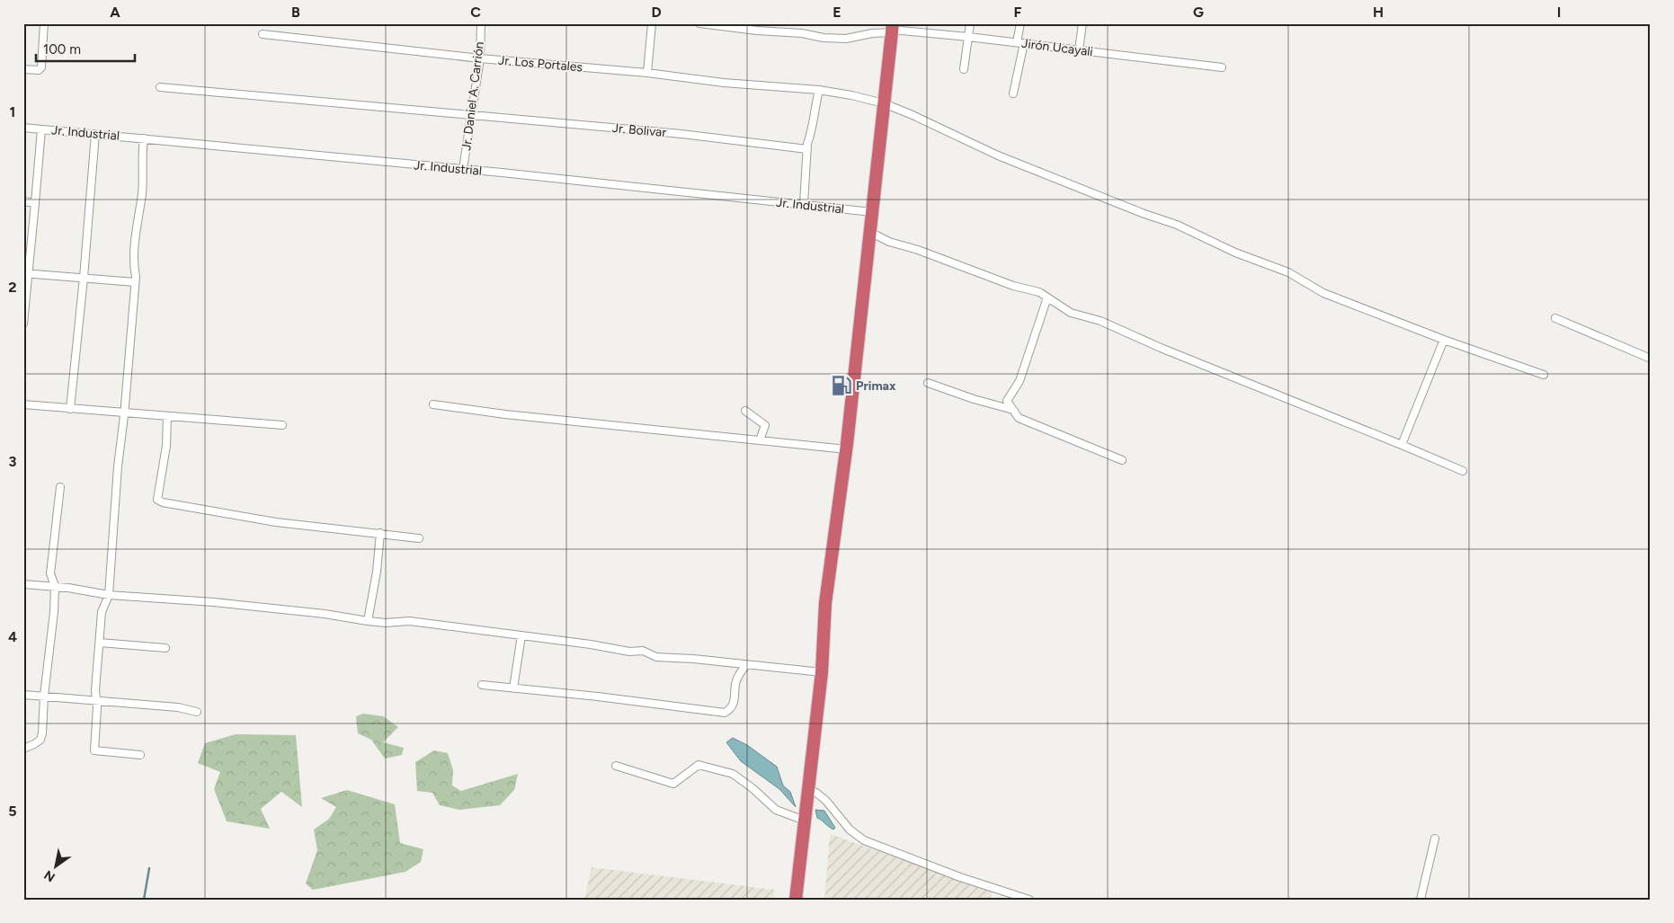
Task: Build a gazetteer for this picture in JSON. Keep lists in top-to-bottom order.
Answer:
{
  "streets": {
    "street": [
      "Jirón Ucayali",
      "Jr. Los Portales",
      "Jr. Daniel A. Carrión",
      "Jr. Bolivar",
      "Jr. Industrial"
    ]
  },
  "crossings": [
    ["Jr. Los Portales", "Jr. Daniel A. Carrión"],
    ["Jr. Daniel A. Carrión", "Jr. Bolivar"],
    ["Jr. Daniel A. Carrión", "Jr. Industrial"]
  ],
  "places": {
    "fuel station": ["Primax"]
  },
  "scale_bar": "100 m",
  "north": "bottom left",
  "grid": {
    "columns": [
      "A",
      "B",
      "C",
      "D",
      "E",
      "F",
      "G",
      "H",
      "I"
    ],
    "rows": [
      "1",
      "2",
      "3",
      "4",
      "5"
    ]
  }
}
